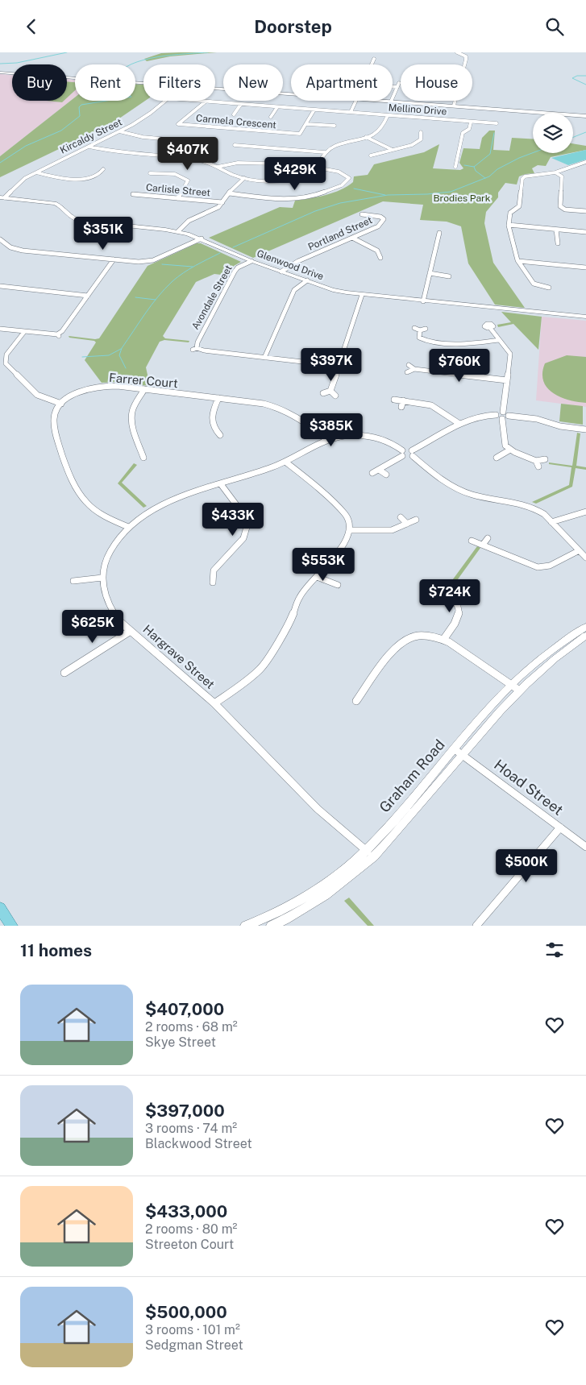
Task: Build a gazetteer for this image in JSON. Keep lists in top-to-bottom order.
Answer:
{
  "streets": {
    "main road": ["Glenwood Drive", "Graham Road"],
    "street": [
      "Mellino Drive",
      "Carmela Crescent",
      "Kircaldy Street",
      "Carlisle Street",
      "Portland Street",
      "Avondale Street",
      "Farrer Court",
      "Hargrave Street",
      "Hoad Street"
    ]
  },
  "crossings": [
    ["Mellino Drive", "Carmela Crescent"],
    ["Kircaldy Street", "Glenwood Drive"],
    ["Portland Street", "Glenwood Drive"],
    ["Glenwood Drive", "Avondale Street"],
    ["Farrer Court", "Hargrave Street"],
    ["Hargrave Street", "Graham Road"],
    ["Graham Road", "Hoad Street"]
  ],
  "parks": ["Brodies Park"],
  "page": {
    "header": "Doorstep",
    "chip": [
      "Buy",
      "Rent",
      "Filters",
      "New",
      "Apartment",
      "House"
    ],
    "price": [
      "$407K",
      "$429K",
      "$351K",
      "$397K",
      "$760K",
      "$385K",
      "$433K",
      "$553K",
      "$724K",
      "$625K",
      "$500K"
    ],
    "heading": "11 homes",
    "list": [
      {
        "name": "$407,000",
        "note": "2 rooms · 68 m² · Skye Street"
      },
      {
        "name": "$397,000",
        "note": "3 rooms · 74 m² · Blackwood Street"
      },
      {
        "name": "$433,000",
        "note": "2 rooms · 80 m² · Streeton Court"
      },
      {
        "name": "$500,000",
        "note": "3 rooms · 101 m² · Sedgman Street"
      }
    ]
  }
}
